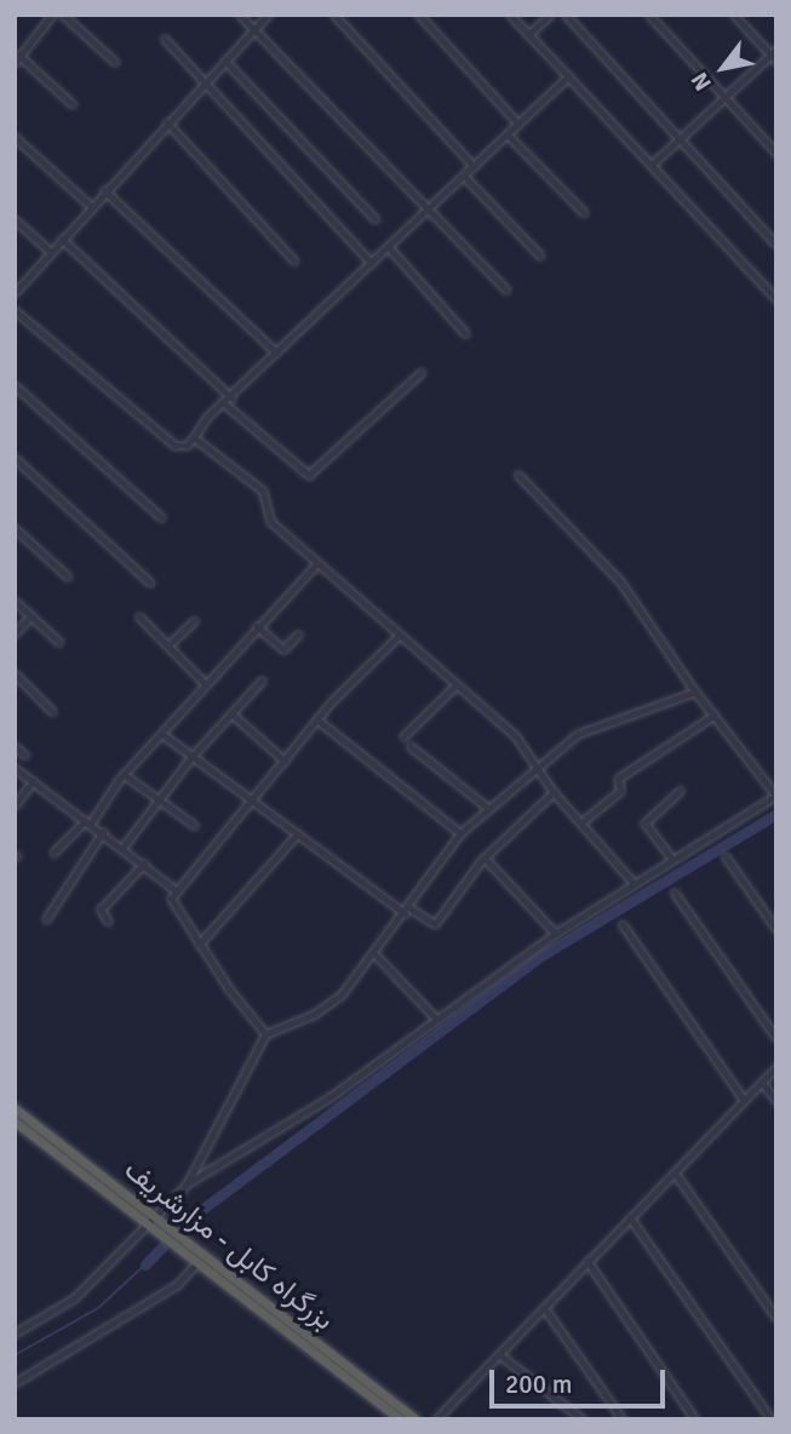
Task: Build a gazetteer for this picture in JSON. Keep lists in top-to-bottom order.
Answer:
{
  "streets": {
    "highway": ["بزرگراه کابل - مزارشریف"]
  },
  "scale_bar": "200 m",
  "north": "bottom left"
}
